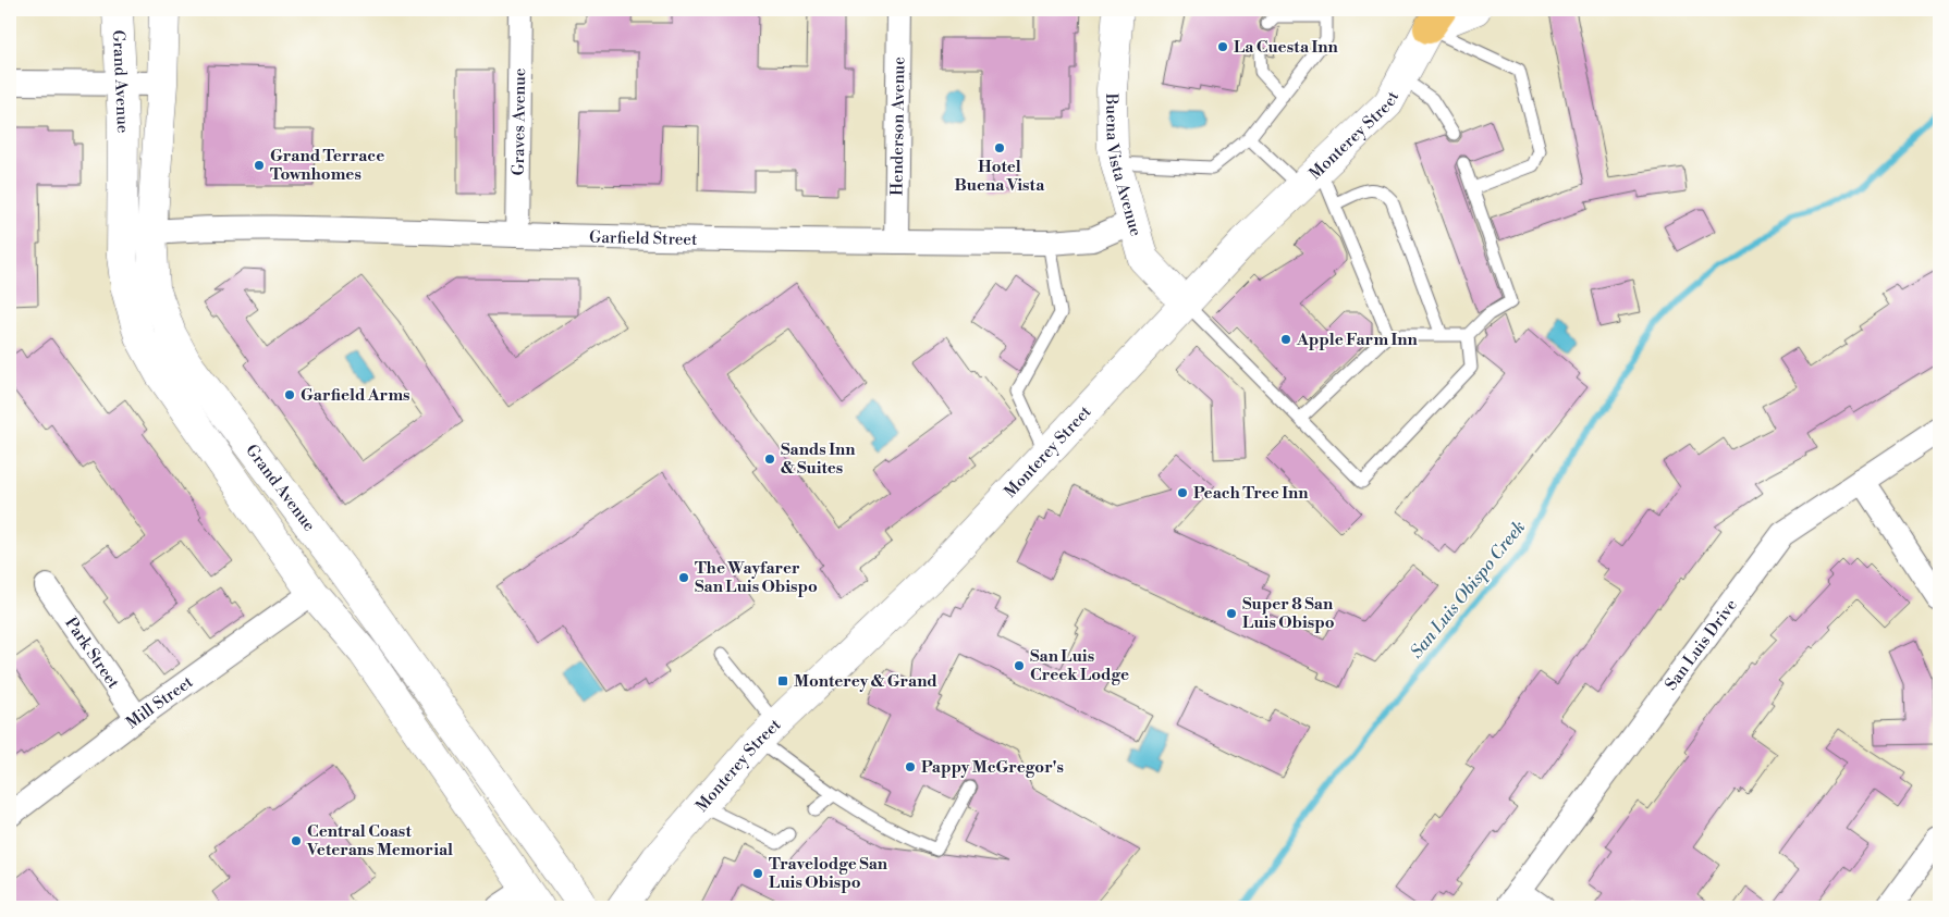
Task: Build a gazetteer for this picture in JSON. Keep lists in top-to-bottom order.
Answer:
{
  "streets": {
    "street": [
      "Grand Avenue",
      "Graves Avenue",
      "Henderson Avenue",
      "Monterey Street",
      "Buena Vista Avenue",
      "Garfield Street",
      "San Luis Drive",
      "Park Street",
      "Mill Street"
    ]
  },
  "crossings": [
    ["Grand Avenue", "Garfield Street"],
    ["Grand Avenue", "Mill Street"],
    ["Graves Avenue", "Garfield Street"],
    ["Henderson Avenue", "Garfield Street"],
    ["Monterey Street", "Buena Vista Avenue"],
    ["Buena Vista Avenue", "Garfield Street"],
    ["Park Street", "Mill Street"]
  ],
  "water": ["San Luis Obispo Creek"],
  "places": {
    "other": [
      "La Cuesta Inn",
      "Hotel Buena Vista",
      "Grand Terrace Townhomes",
      "Apple Farm Inn",
      "Garfield Arms",
      "Sands Inn & Suites",
      "Peach Tree Inn",
      "The Wayfarer San Luis Obispo",
      "Super 8 San Luis Obispo",
      "San Luis Creek Lodge",
      "Pappy McGregor's",
      "Central Coast Veterans Memorial",
      "Travelodge San Luis Obispo"
    ],
    "transit": ["Monterey & Grand"]
  }
}
